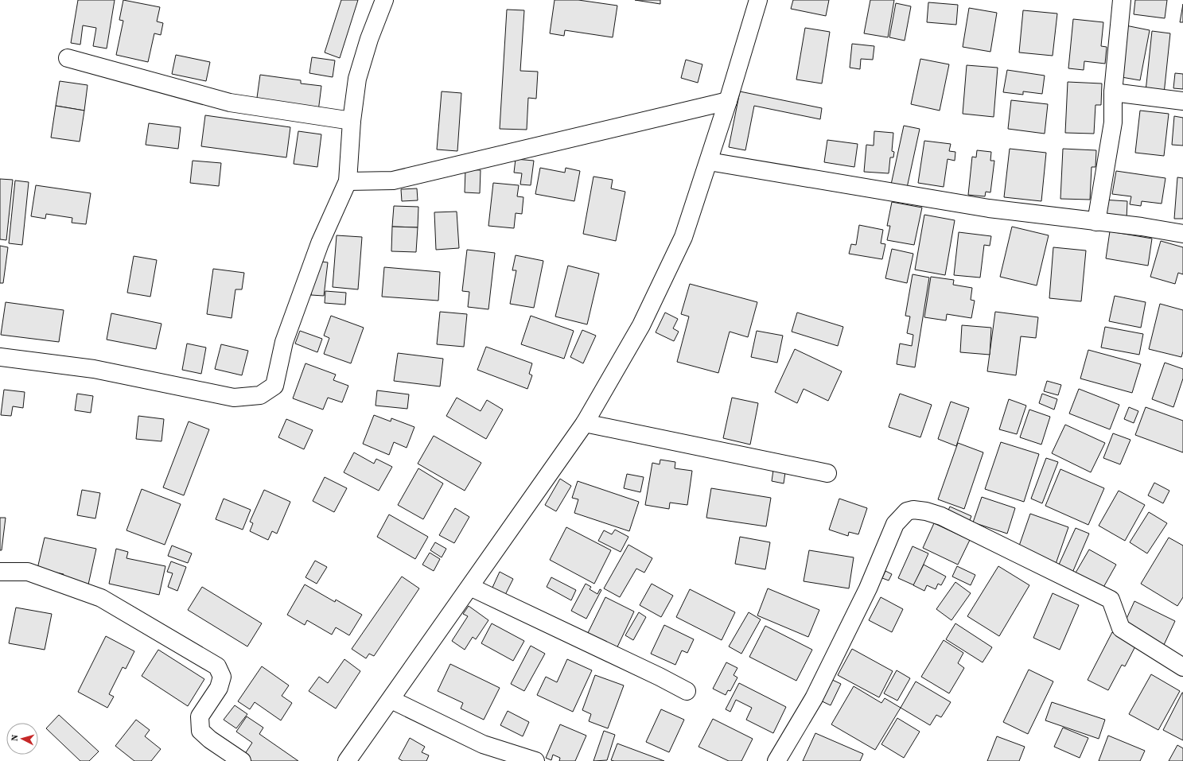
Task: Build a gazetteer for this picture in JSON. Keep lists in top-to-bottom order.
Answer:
{
  "north": "left"
}
